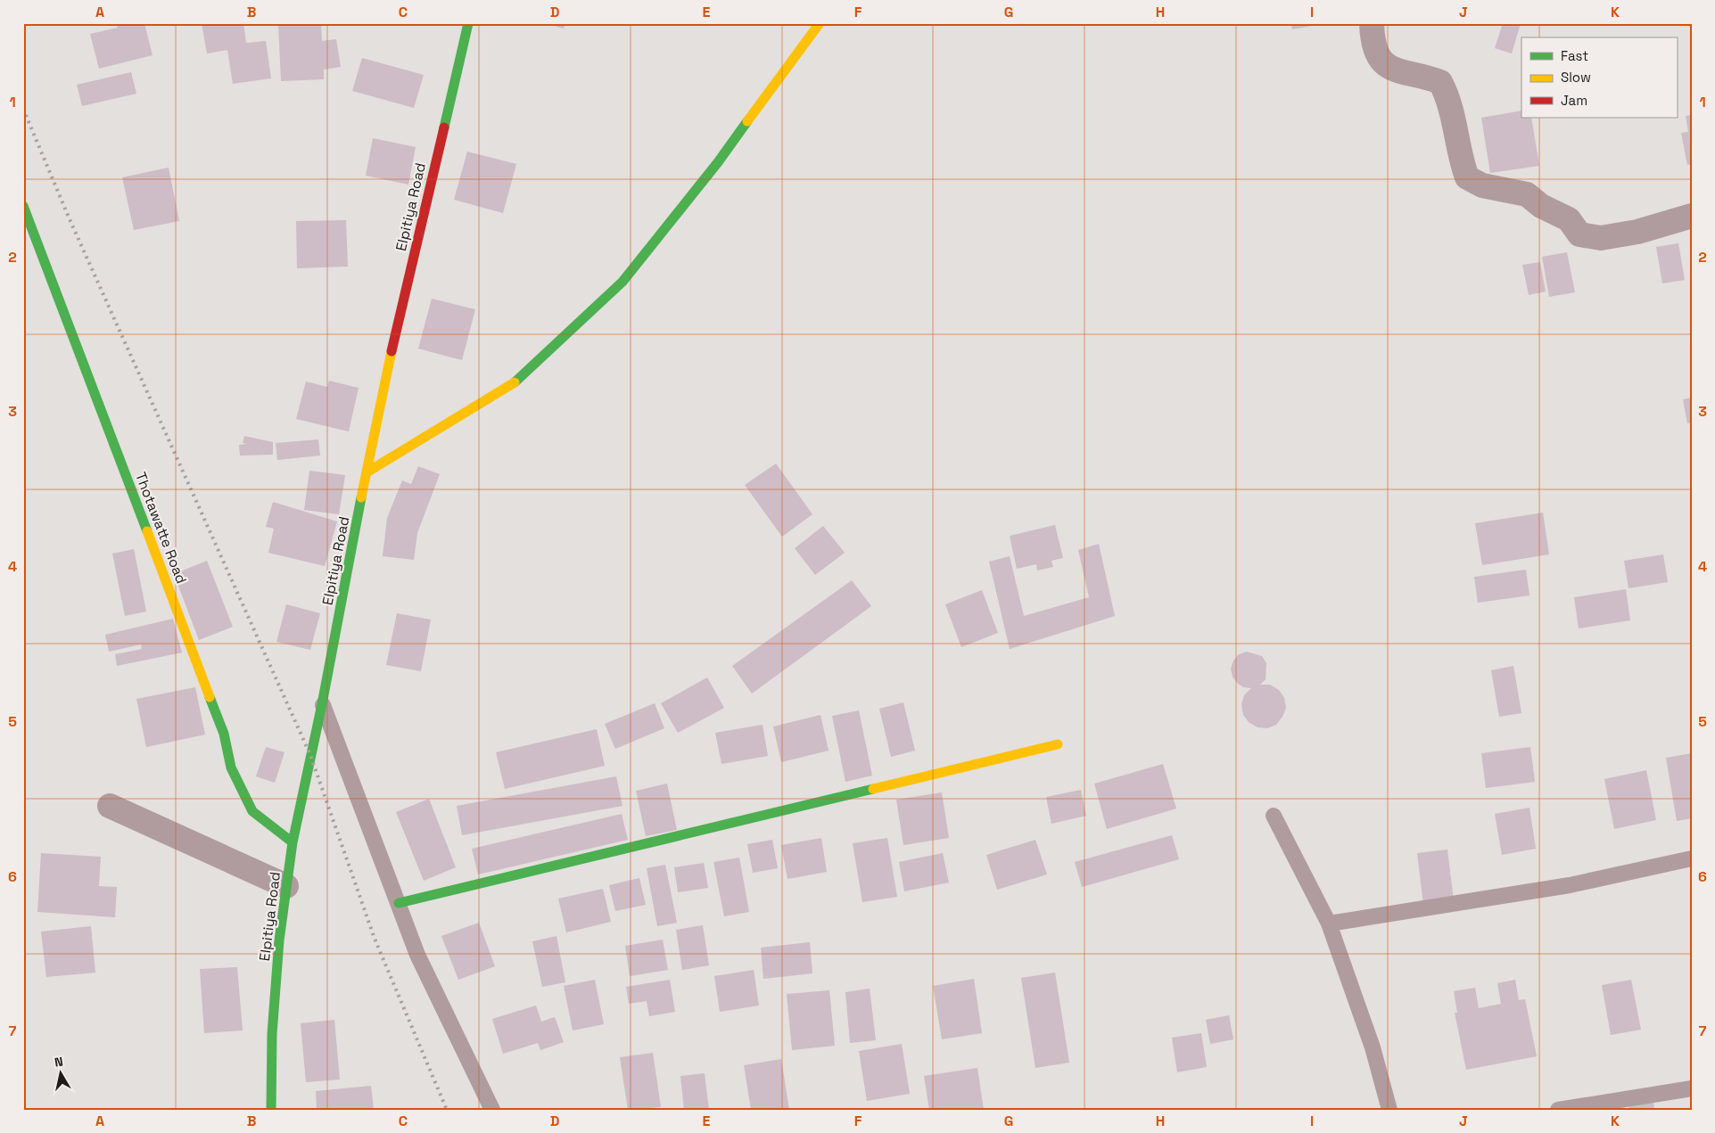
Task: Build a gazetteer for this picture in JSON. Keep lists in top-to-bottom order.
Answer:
{
  "streets": {
    "street": ["Elpitiya Road", "Thotawatte Road"]
  },
  "crossings": [
    ["Elpitiya Road", "Thotawatte Road"]
  ],
  "legend": ["Fast", "Slow", "Jam"],
  "north": "top",
  "grid": {
    "columns": [
      "A",
      "B",
      "C",
      "D",
      "E",
      "F",
      "G",
      "H",
      "I",
      "J",
      "K"
    ],
    "rows": [
      "1",
      "2",
      "3",
      "4",
      "5",
      "6",
      "7"
    ]
  }
}
